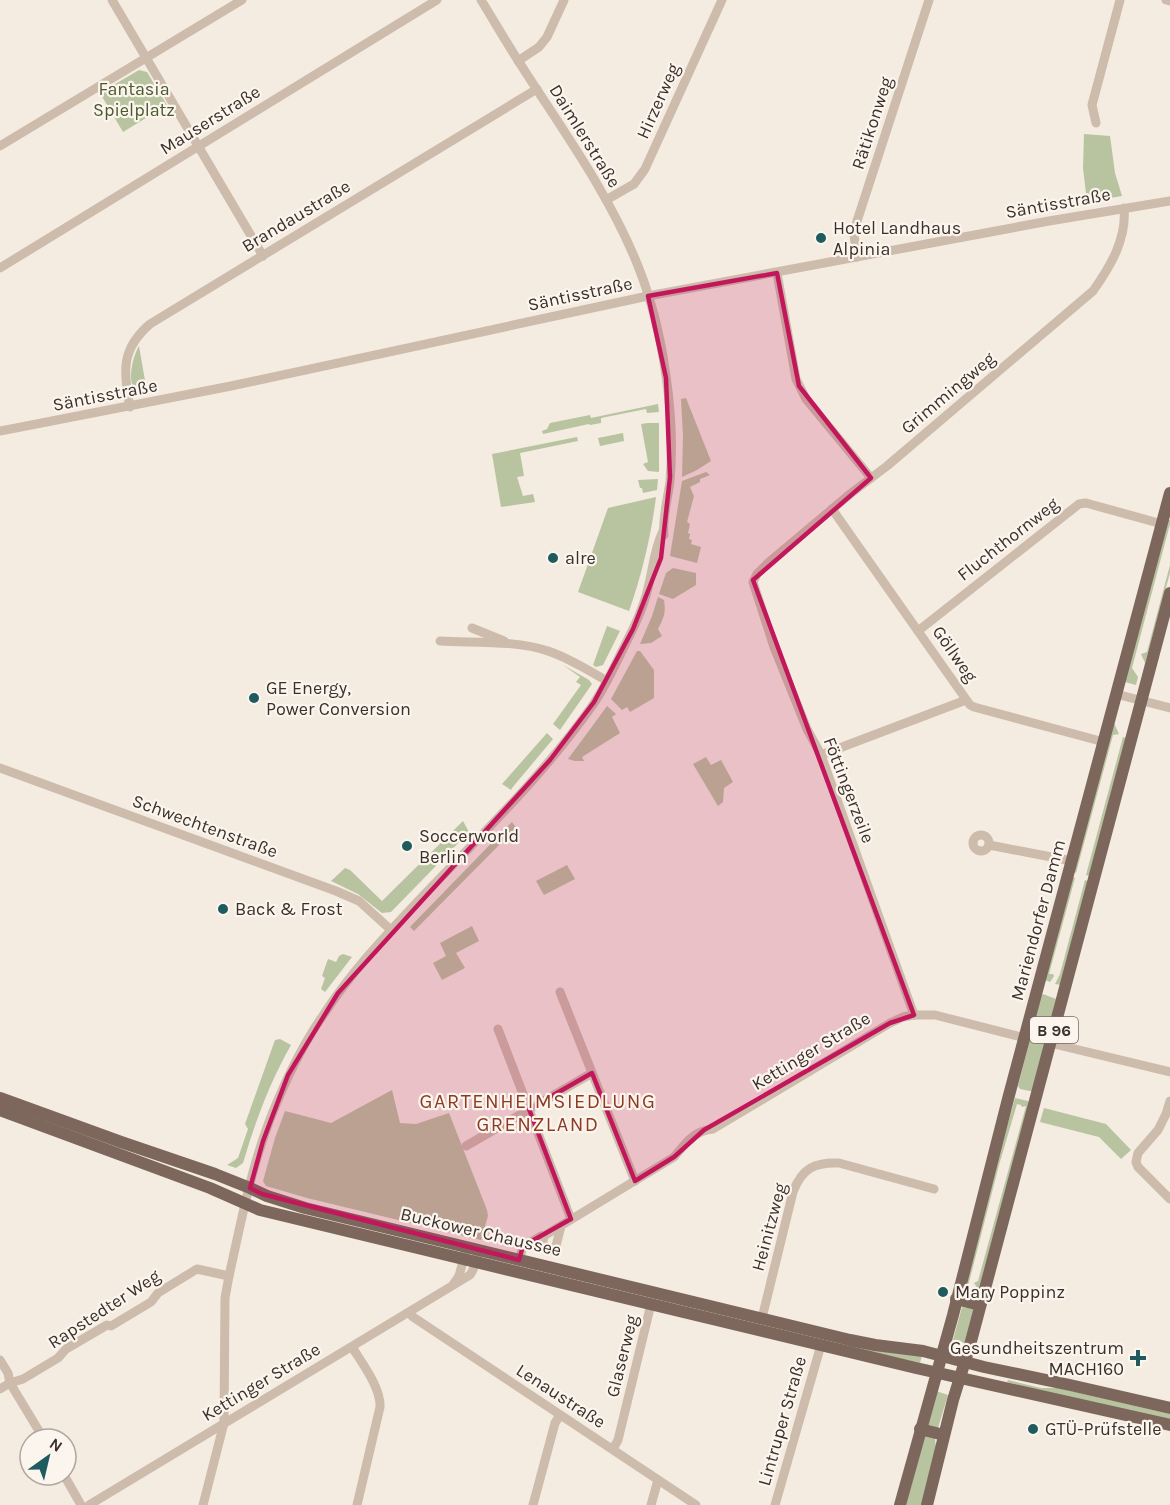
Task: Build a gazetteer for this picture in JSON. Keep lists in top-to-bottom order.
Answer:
{
  "streets": {
    "main road": ["Mariendorfer Damm", "B 96", "Buckower Chaussee"],
    "street": [
      "Hirzerweg",
      "Mauserstraße",
      "Rätikonweg",
      "Daimlerstraße",
      "Säntisstraße",
      "Brandaustraße",
      "Grimmingweg",
      "Fluchthornweg",
      "Göllweg",
      "Föttingerzeile",
      "Schwechtenstraße",
      "Kettinger Straße",
      "Heinitzweg",
      "Rapstedter Weg",
      "Glaserweg",
      "Lenaustraße",
      "Lintruper Straße"
    ]
  },
  "crossings": [
    ["Hirzerweg", "Daimlerstraße"],
    ["Rätikonweg", "Säntisstraße"],
    ["Daimlerstraße", "Säntisstraße"],
    ["Daimlerstraße", "Brandaustraße"],
    ["Daimlerstraße", "Schwechtenstraße"],
    ["Daimlerstraße", "Kettinger Straße"],
    ["Daimlerstraße", "Buckower Chaussee"],
    ["Daimlerstraße", "Rapstedter Weg"],
    ["Säntisstraße", "Brandaustraße"],
    ["Säntisstraße", "Grimmingweg"],
    ["Grimmingweg", "Göllweg"],
    ["Grimmingweg", "Föttingerzeile"],
    ["Fluchthornweg", "Göllweg"],
    ["Fluchthornweg", "Mariendorfer Damm"],
    ["Göllweg", "Mariendorfer Damm"],
    ["Föttingerzeile", "Kettinger Straße"],
    ["Mariendorfer Damm", "B 96"],
    ["Mariendorfer Damm", "Kettinger Straße"],
    ["Mariendorfer Damm", "Buckower Chaussee"],
    ["B 96", "Buckower Chaussee"],
    ["Kettinger Straße", "Buckower Chaussee"],
    ["Kettinger Straße", "Lenaustraße"],
    ["Heinitzweg", "Buckower Chaussee"],
    ["Buckower Chaussee", "Glaserweg"],
    ["Buckower Chaussee", "Lintruper Straße"],
    ["Glaserweg", "Lenaustraße"]
  ],
  "districts": ["GARTENHEIMSIEDLUNG GRENZLAND"],
  "parks": ["Fantasia Spielplatz"],
  "places": {
    "other": [
      "Hotel Landhaus Alpinia",
      "alre",
      "GE Energy, Power Conversion",
      "Soccerworld Berlin",
      "Back & Frost",
      "Mary Poppinz",
      "GTÜ-Prüfstelle"
    ],
    "health": ["Gesundheitszentrum MACH160"]
  },
  "north": "top right"
}
